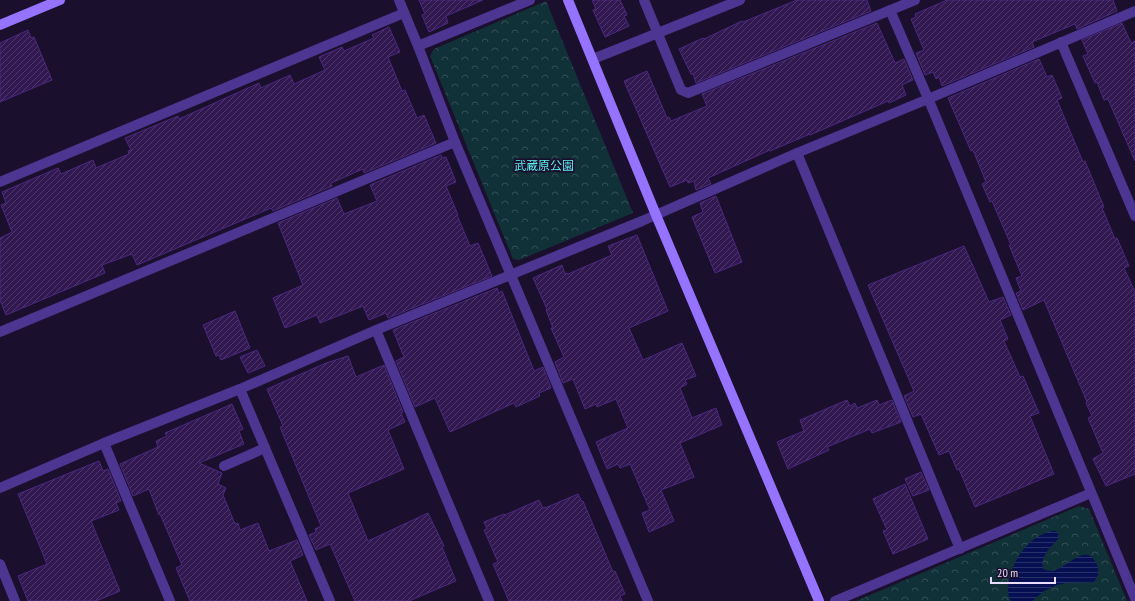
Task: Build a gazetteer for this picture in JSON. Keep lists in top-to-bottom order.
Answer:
{
  "parks": ["武蔵原公園"],
  "scale_bar": "20 m"
}
